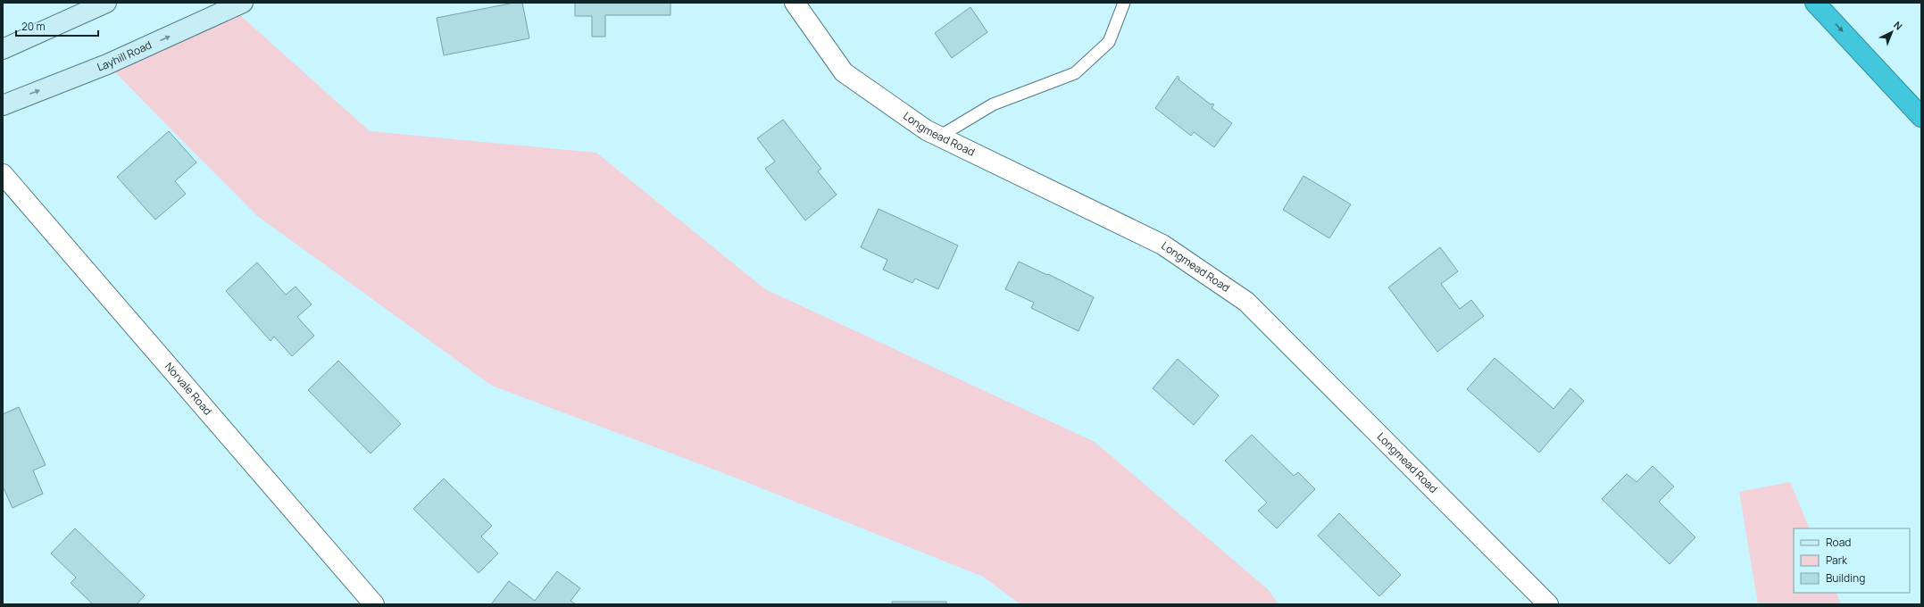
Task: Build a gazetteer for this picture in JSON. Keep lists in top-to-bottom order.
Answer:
{
  "streets": {
    "main road": ["Layhill Road"],
    "street": ["Longmead Road", "Norvale Road"]
  },
  "legend": ["Road", "Park", "Building"],
  "scale_bar": "20 m",
  "north": "top right"
}
